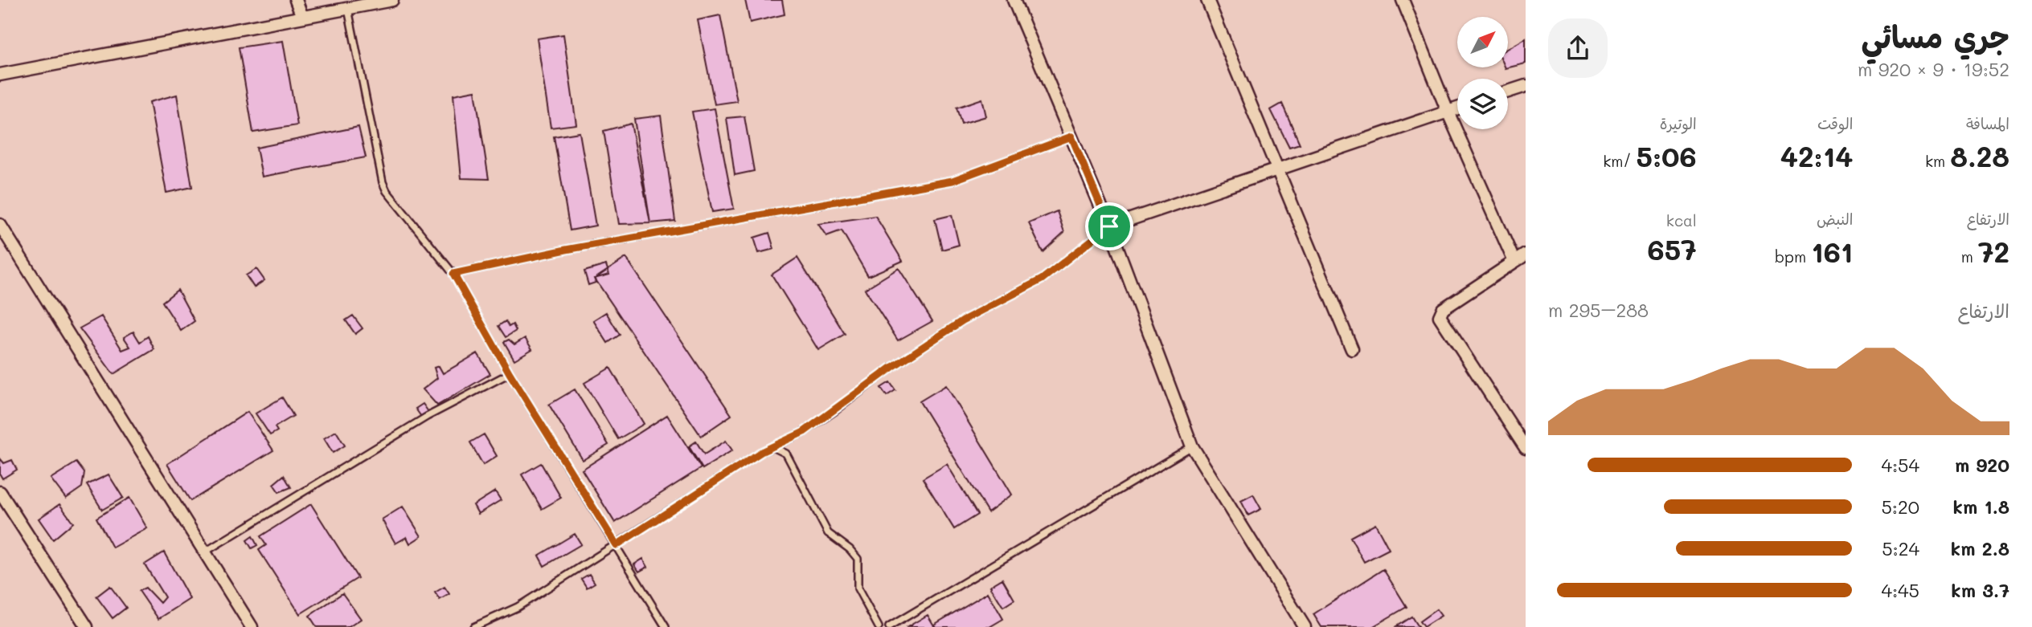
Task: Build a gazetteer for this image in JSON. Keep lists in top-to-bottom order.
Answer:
{
  "north": "top right",
  "page": {
    "heading": ["جري مسائي", "19:52 · 9 × 920 m"],
    "stats": [
      ["المسافة", "8.28 km"],
      ["الوقت", "42:14"],
      ["الوتيرة", "5:06 /km"],
      ["الارتفاع", "72 m"],
      ["النبض", "161 bpm"],
      ["kcal", "657"]
    ],
    "chart": ["الارتفاع", "288–295 m"],
    "list": [
      {
        "name": "920 m",
        "note": "4:54"
      },
      {
        "name": "1.8 km",
        "note": "5:20"
      },
      {
        "name": "2.8 km",
        "note": "5:24"
      },
      {
        "name": "3.7 km",
        "note": "4:45"
      }
    ]
  }
}
